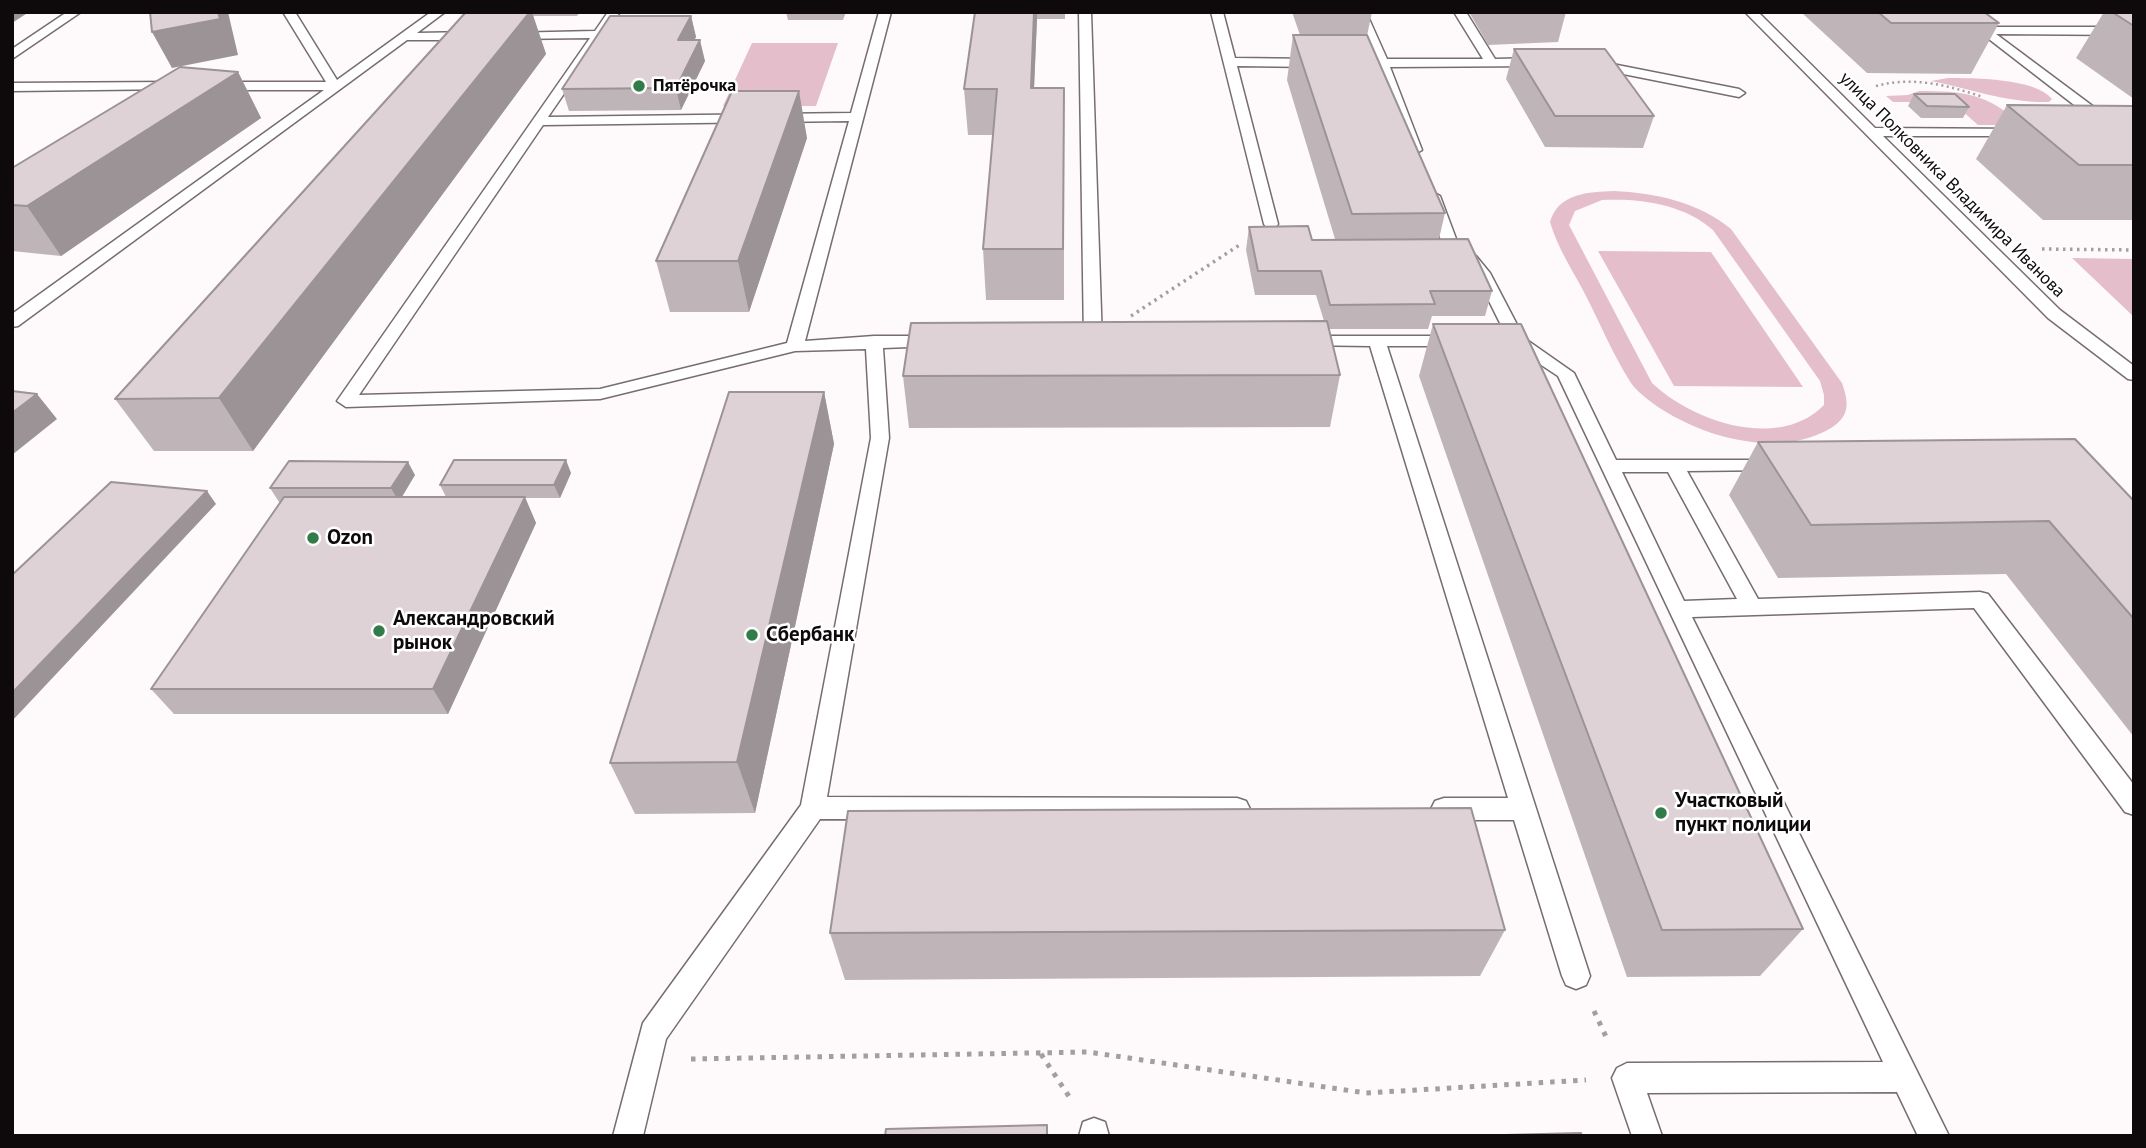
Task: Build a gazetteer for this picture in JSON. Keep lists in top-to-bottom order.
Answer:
{
  "streets": {
    "lane": ["улица Полковника Владимира Иванова"]
  },
  "places": [
    "Пятёрочка",
    "Ozon",
    "Александровский рынок",
    "Сбербанк",
    "Участковый пункт полиции"
  ]
}
